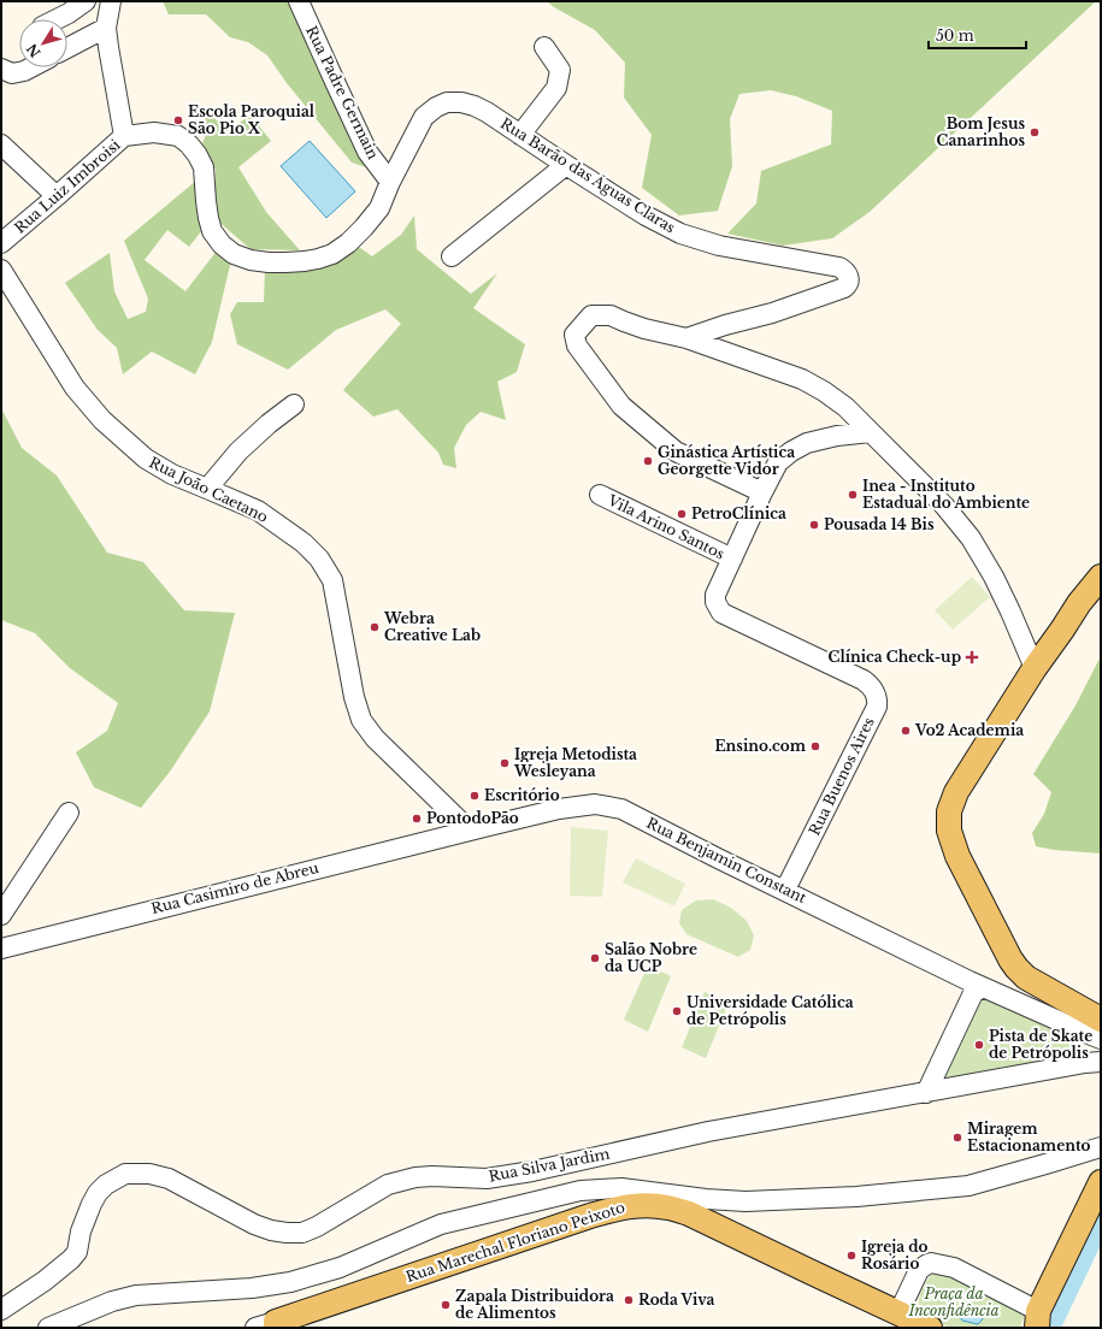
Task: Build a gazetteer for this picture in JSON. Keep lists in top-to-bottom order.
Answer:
{
  "streets": {
    "main road": ["Rua Marechal Floriano Peixoto"],
    "street": [
      "Rua Padre Germain",
      "Rua Barão das Águas Claras",
      "Rua Luiz Imbroisi",
      "Rua João Caetano",
      "Vila Arino Santos",
      "Rua Buenos Aires",
      "Rua Benjamin Constant",
      "Rua Casimiro de Abreu",
      "Rua Silva Jardim"
    ]
  },
  "crossings": [
    ["Rua Padre Germain", "Rua Barão das Águas Claras"],
    ["Rua Padre Germain", "Rua Luiz Imbroisi"],
    ["Rua Barão das Águas Claras", "Rua Luiz Imbroisi"],
    ["Rua João Caetano", "Rua Benjamin Constant"],
    ["Rua João Caetano", "Rua Casimiro de Abreu"],
    ["Vila Arino Santos", "Rua Buenos Aires"],
    ["Rua Buenos Aires", "Rua Benjamin Constant"],
    ["Rua Benjamin Constant", "Rua Casimiro de Abreu"]
  ],
  "parks": ["Praça da Inconfidência"],
  "places": {
    "other": [
      "Escola Paroquial São Pio X",
      "Bom Jesus Canarinhos",
      "Ginástica Artística Georgette Vidor",
      "Inea - Instituto Estadual do Ambiente",
      "PetroClínica",
      "Pousada 14 Bis",
      "Webra Creative Lab",
      "Vo2 Academia",
      "Ensino.com",
      "Igreja Metodista Wesleyana",
      "Escritório",
      "PontodoPão",
      "Salão Nobre da UCP",
      "Universidade Católica de Petrópolis",
      "Pista de Skate de Petrópolis",
      "Miragem Estacionamento",
      "Igreja do Rosário",
      "Roda Viva",
      "Zapala Distribuidora de Alimentos"
    ],
    "health": ["Clínica Check-up"]
  },
  "scale_bar": "50 m",
  "north": "bottom left"
}
